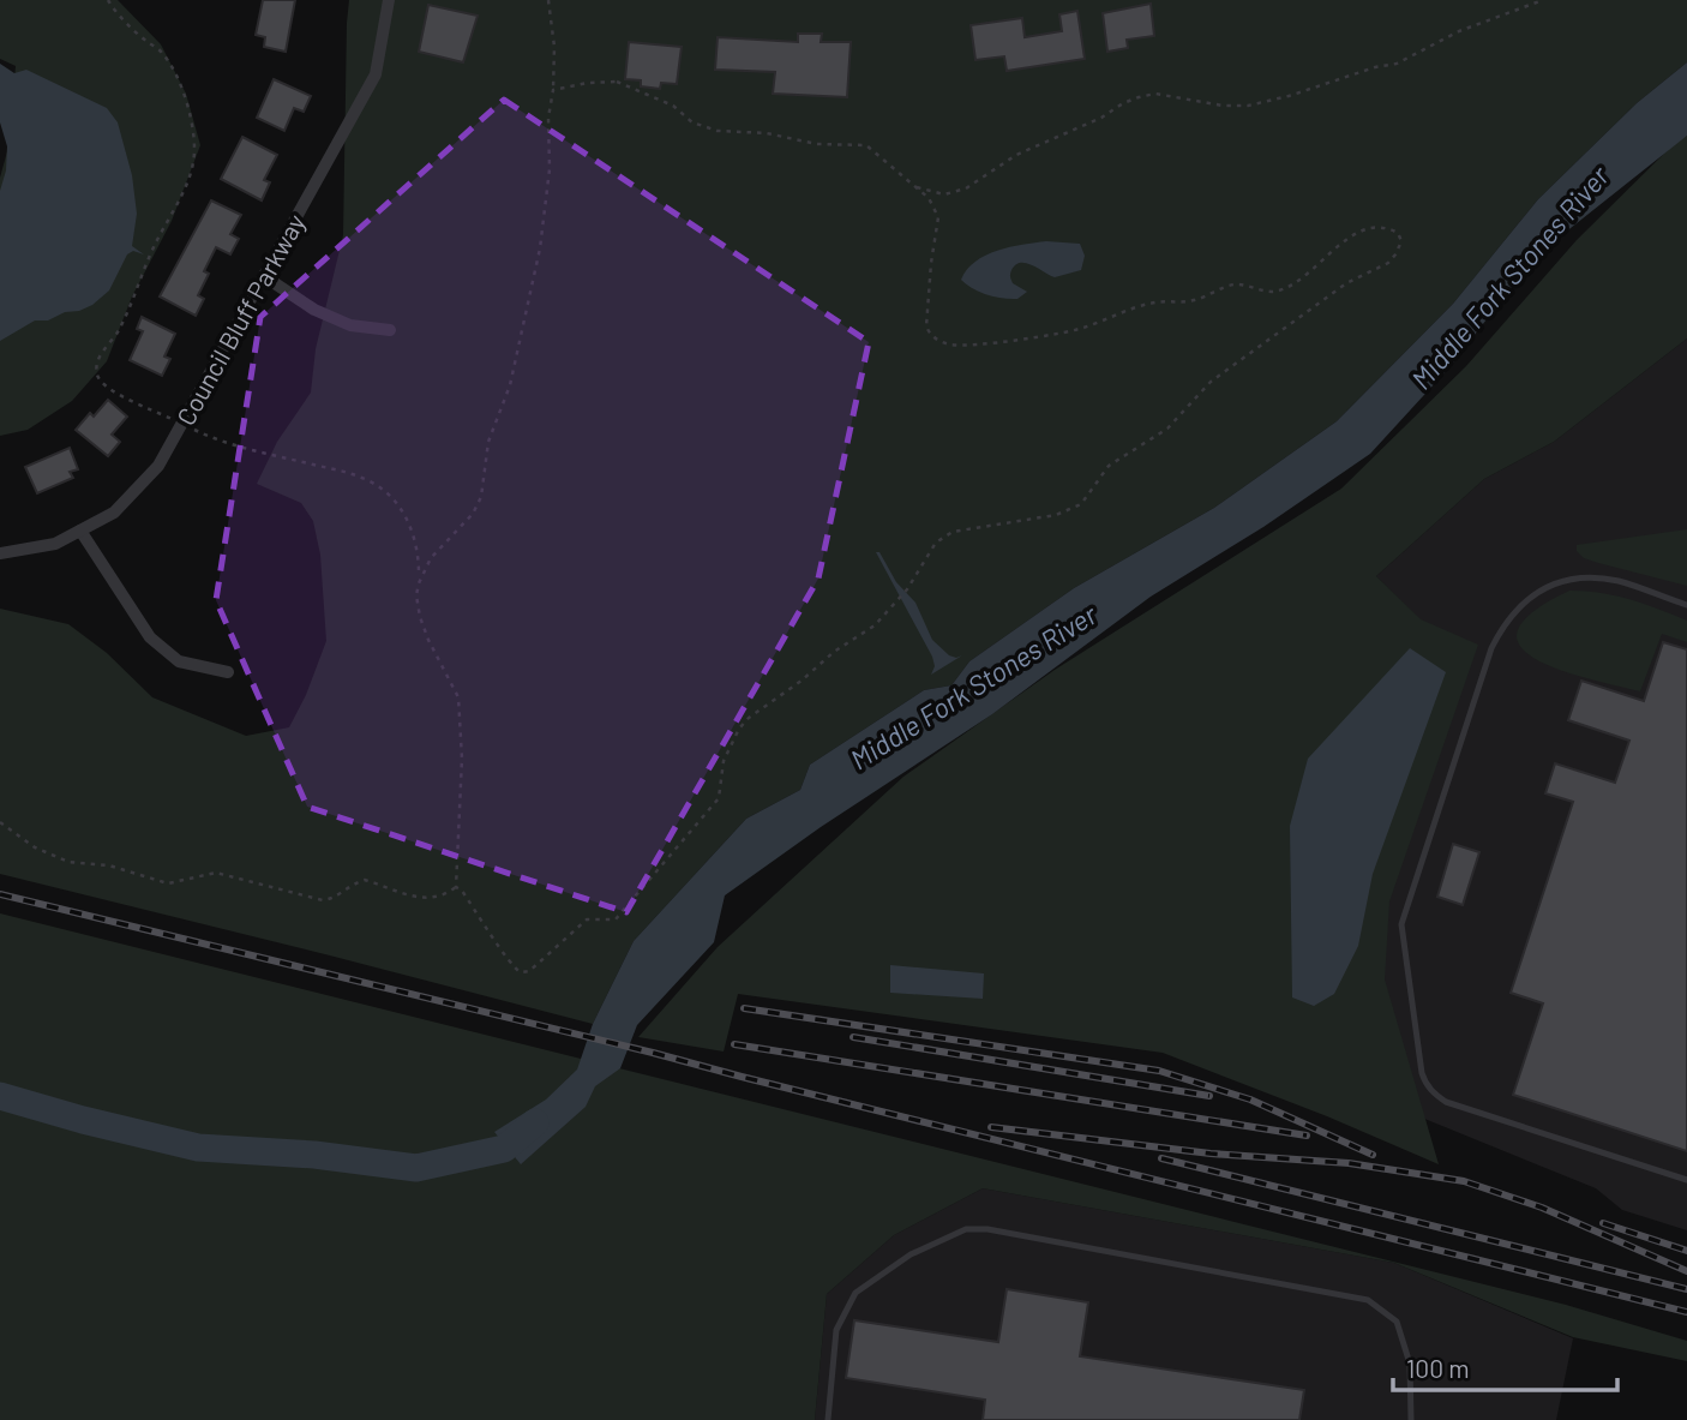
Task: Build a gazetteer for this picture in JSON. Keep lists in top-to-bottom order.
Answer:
{
  "streets": {
    "street": ["Council Bluff Parkway"]
  },
  "water": ["Middle Fork Stones River"],
  "scale_bar": "100 m"
}
